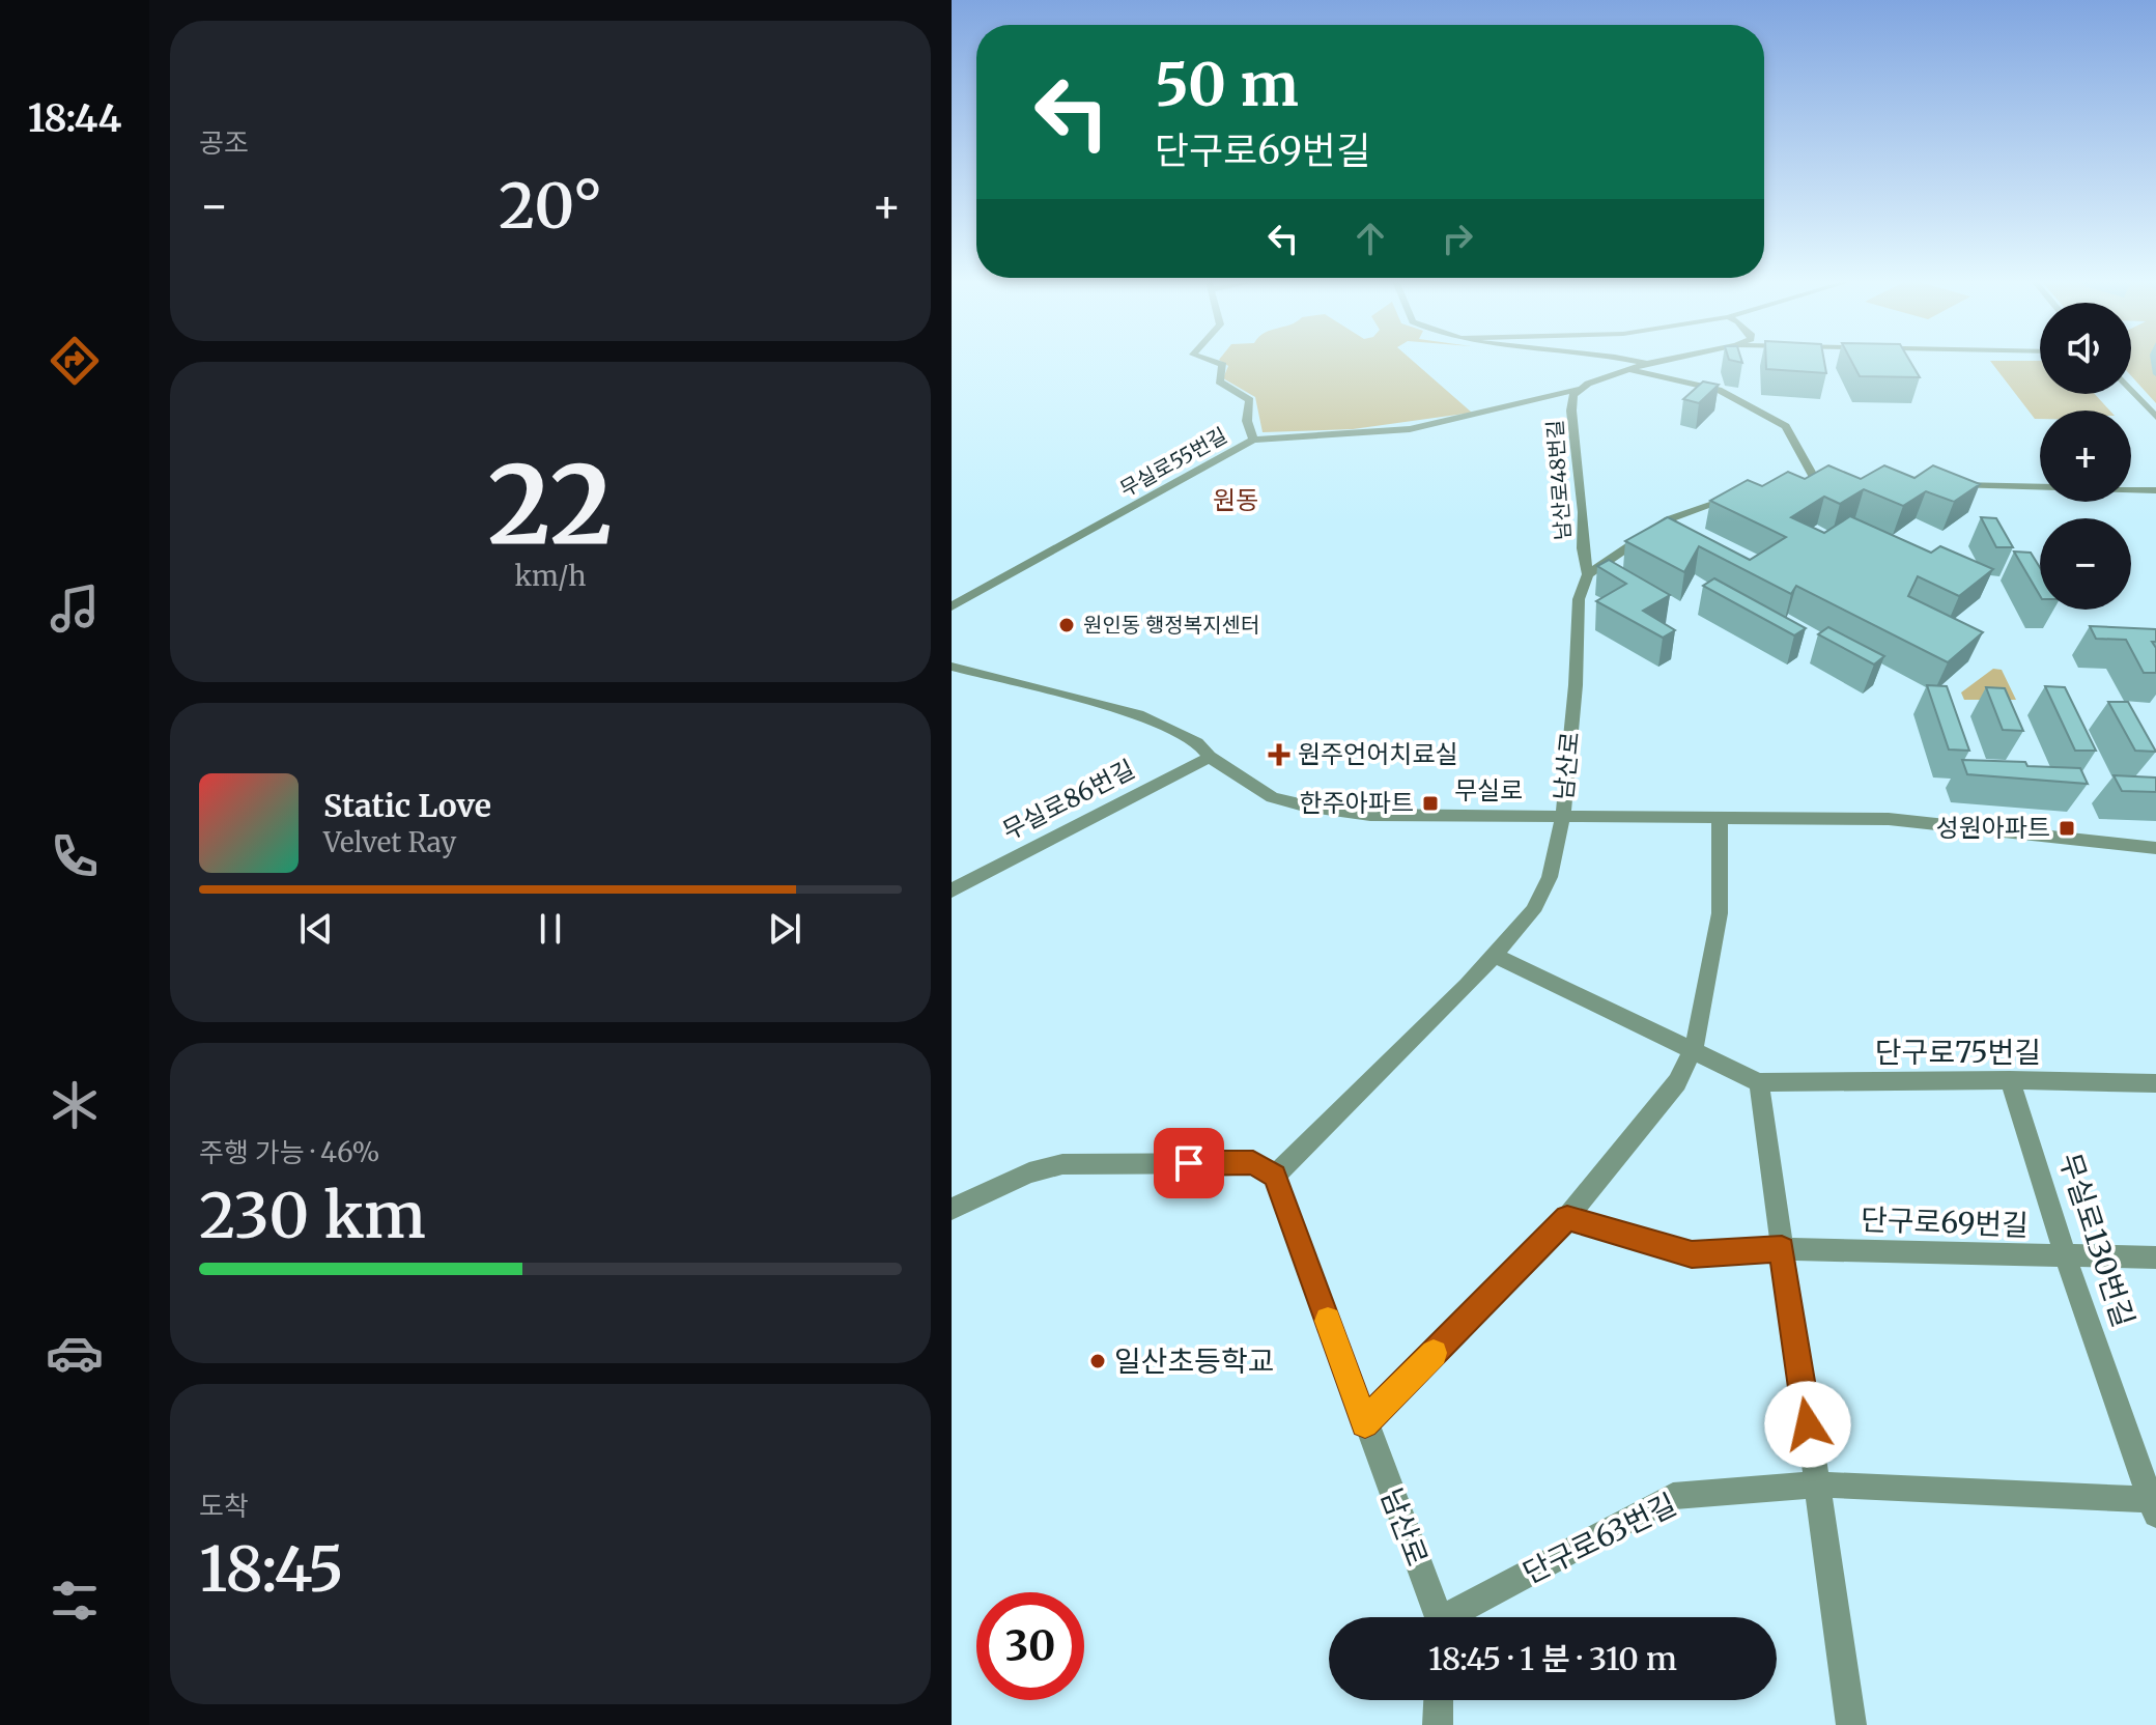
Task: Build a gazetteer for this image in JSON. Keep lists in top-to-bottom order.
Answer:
{
  "streets": {
    "street": [
      "무실로55번길",
      "남산로48번길",
      "남산로",
      "무실로",
      "무실로86번길",
      "단구로75번길",
      "단구로69번길",
      "무실로130번길",
      "단구로63번길"
    ]
  },
  "crossings": [
    ["무실로55번길", "남산로48번길"],
    ["남산로48번길", "남산로"],
    ["남산로", "무실로"],
    ["남산로", "단구로75번길"],
    ["무실로", "무실로86번길"],
    ["단구로75번길", "무실로130번길"],
    ["단구로69번길", "무실로130번길"],
    ["무실로130번길", "단구로63번길"]
  ],
  "districts": ["원동"],
  "places": {
    "other": ["원인동 행정복지센터", "일산초등학교"],
    "health": ["원주언어치료실"],
    "transit": ["한주아파트", "성원아파트"]
  },
  "page": {
    "tabs": "18:44",
    "tile": [
      "공조",
      ["22", "km/h"],
      ["주행 가능 · 46%", "230 km"],
      ["도착", "18:45"]
    ],
    "turn": ["50 m", "단구로69번길"],
    "heat": ["−", "20°", "+"],
    "map_buttons": ["+", "−"],
    "song": ["Static Love", "Velvet Ray"],
    "limit": "30",
    "trip": "18:45 · 1 분 · 310 m"
  }
}
